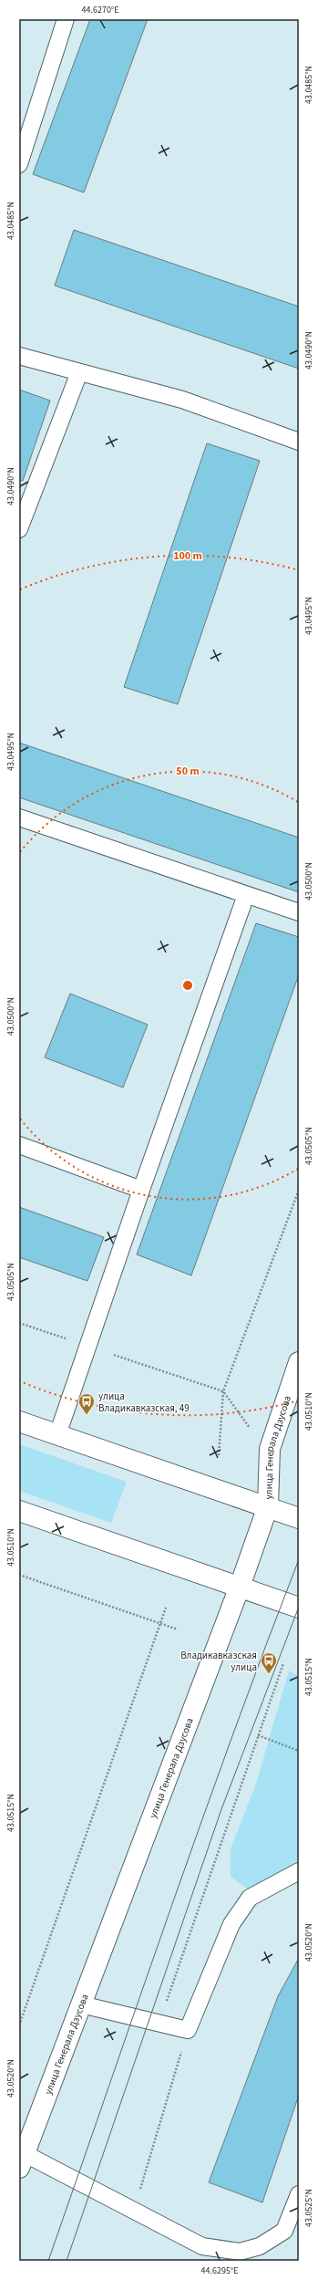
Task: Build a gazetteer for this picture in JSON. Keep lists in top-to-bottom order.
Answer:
{
  "streets": {
    "street": ["улица Генерала Дзусова"]
  },
  "places": {
    "bus stop": ["улица Владикавказская, 49", "Владикавказская улица"]
  },
  "coordinates": [
    "44.6270°E",
    "43.0485°N",
    "43.0490°N",
    "43.0495°N",
    "43.0500°N",
    "43.0505°N",
    "43.0510°N",
    "43.0515°N",
    "43.0520°N",
    "43.0525°N",
    "44.6295°E"
  ],
  "rings": ["100 m", "50 m"]
}
